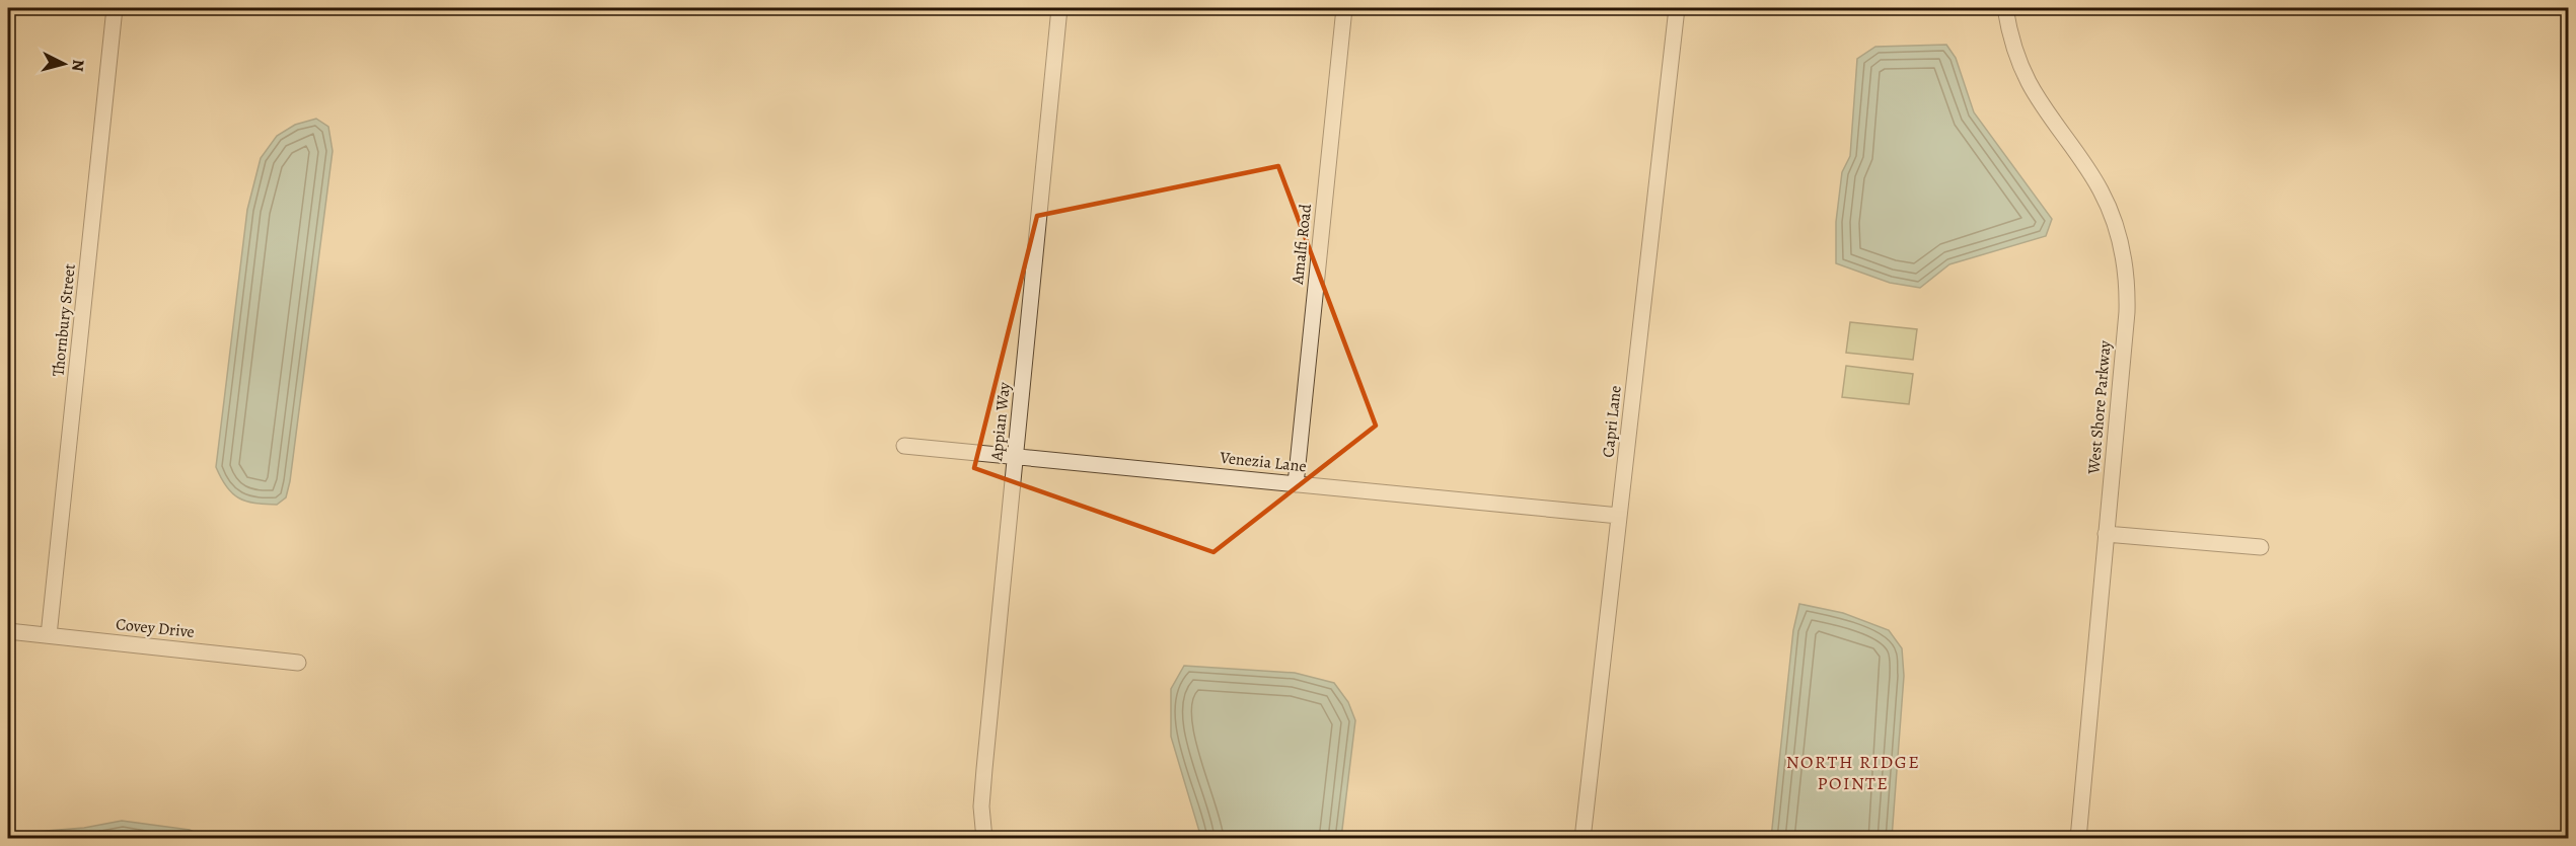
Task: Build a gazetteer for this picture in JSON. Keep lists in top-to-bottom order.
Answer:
{
  "streets": {
    "street": [
      "Amalfi Road",
      "Thornbury Street",
      "West Shore Parkway",
      "Appian Way",
      "Capri Lane",
      "Venezia Lane",
      "Covey Drive"
    ]
  },
  "crossings": [
    ["Amalfi Road", "Venezia Lane"],
    ["Thornbury Street", "Covey Drive"],
    ["Appian Way", "Venezia Lane"],
    ["Capri Lane", "Venezia Lane"]
  ],
  "districts": ["NORTH RIDGE POINTE"],
  "north": "right"
}
